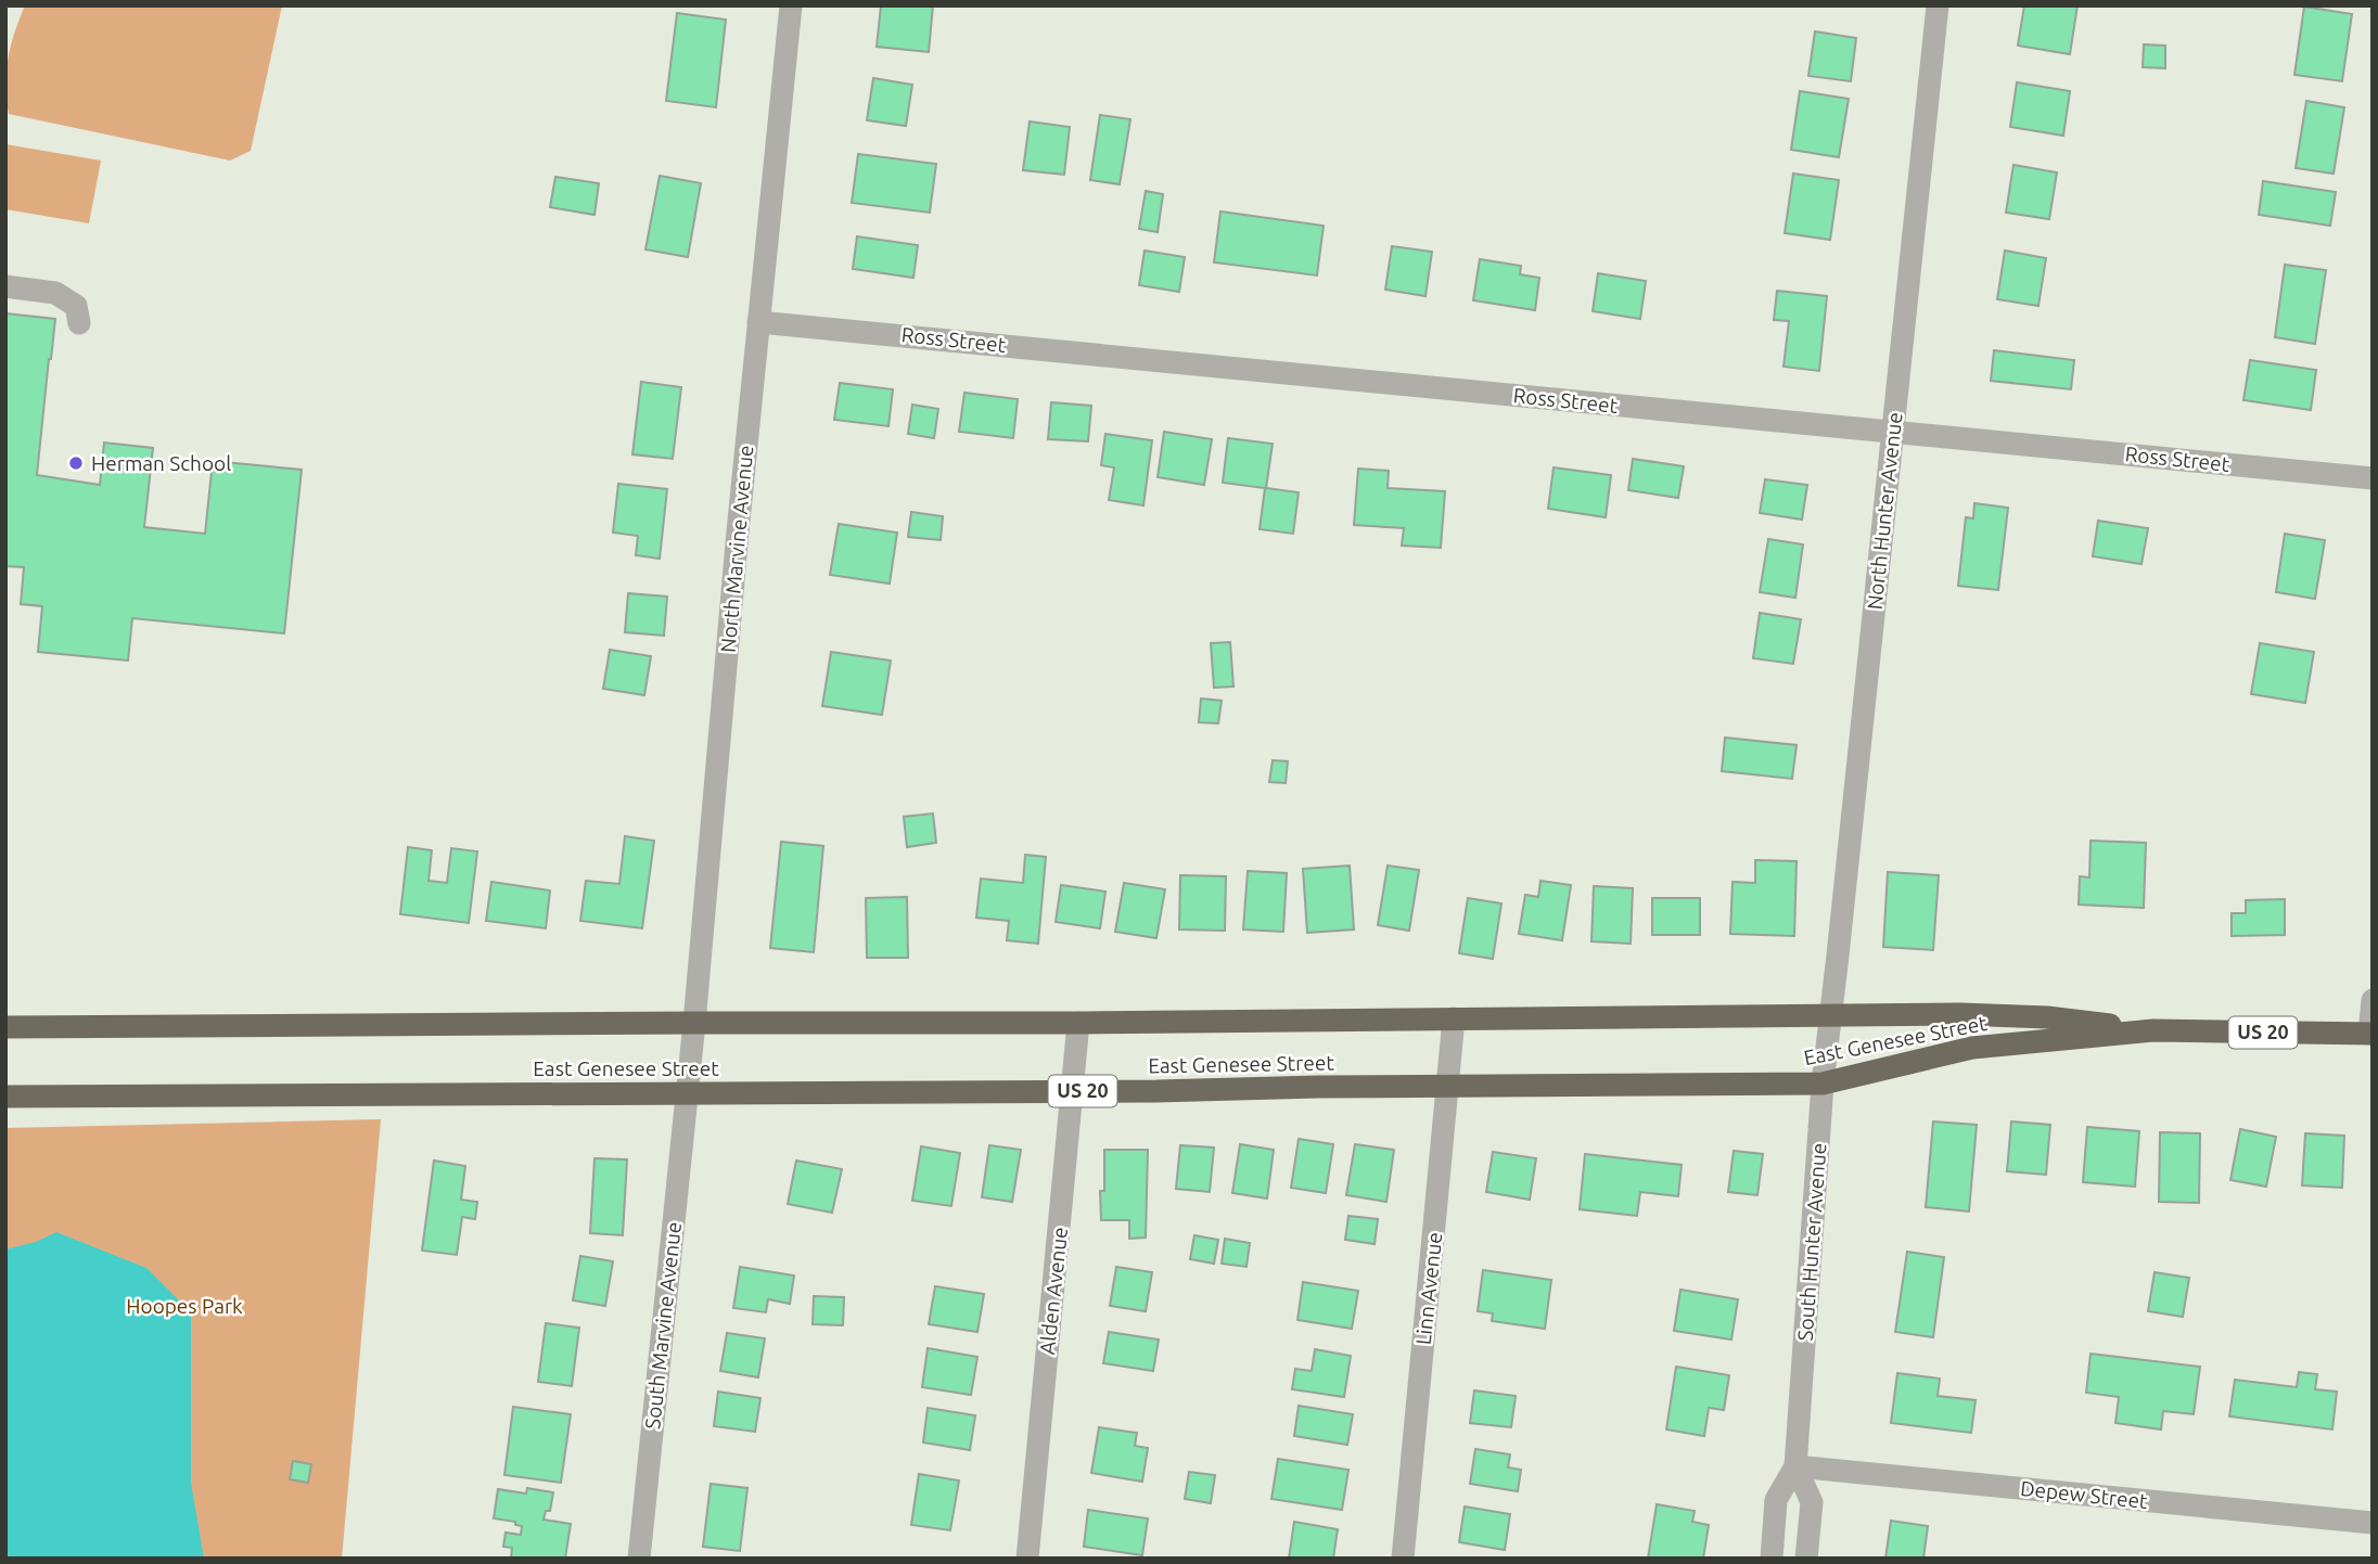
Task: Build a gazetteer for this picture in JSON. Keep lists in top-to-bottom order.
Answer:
{
  "streets": {
    "highway": ["US 20", "East Genesee Street"],
    "street": [
      "Ross Street",
      "North Hunter Avenue",
      "North Marvine Avenue",
      "South Hunter Avenue",
      "Linn Avenue",
      "Alden Avenue",
      "South Marvine Avenue",
      "Depew Street"
    ]
  },
  "crossings": [
    ["Ross Street", "North Hunter Avenue"],
    ["Ross Street", "North Marvine Avenue"],
    ["North Hunter Avenue", "East Genesee Street"],
    ["North Hunter Avenue", "South Hunter Avenue"],
    ["North Marvine Avenue", "East Genesee Street"],
    ["North Marvine Avenue", "South Marvine Avenue"],
    ["East Genesee Street", "South Hunter Avenue"],
    ["East Genesee Street", "Linn Avenue"],
    ["East Genesee Street", "Alden Avenue"],
    ["East Genesee Street", "South Marvine Avenue"],
    ["South Hunter Avenue", "Depew Street"]
  ],
  "parks": ["Hoopes Park"],
  "places": ["Herman School"]
}
